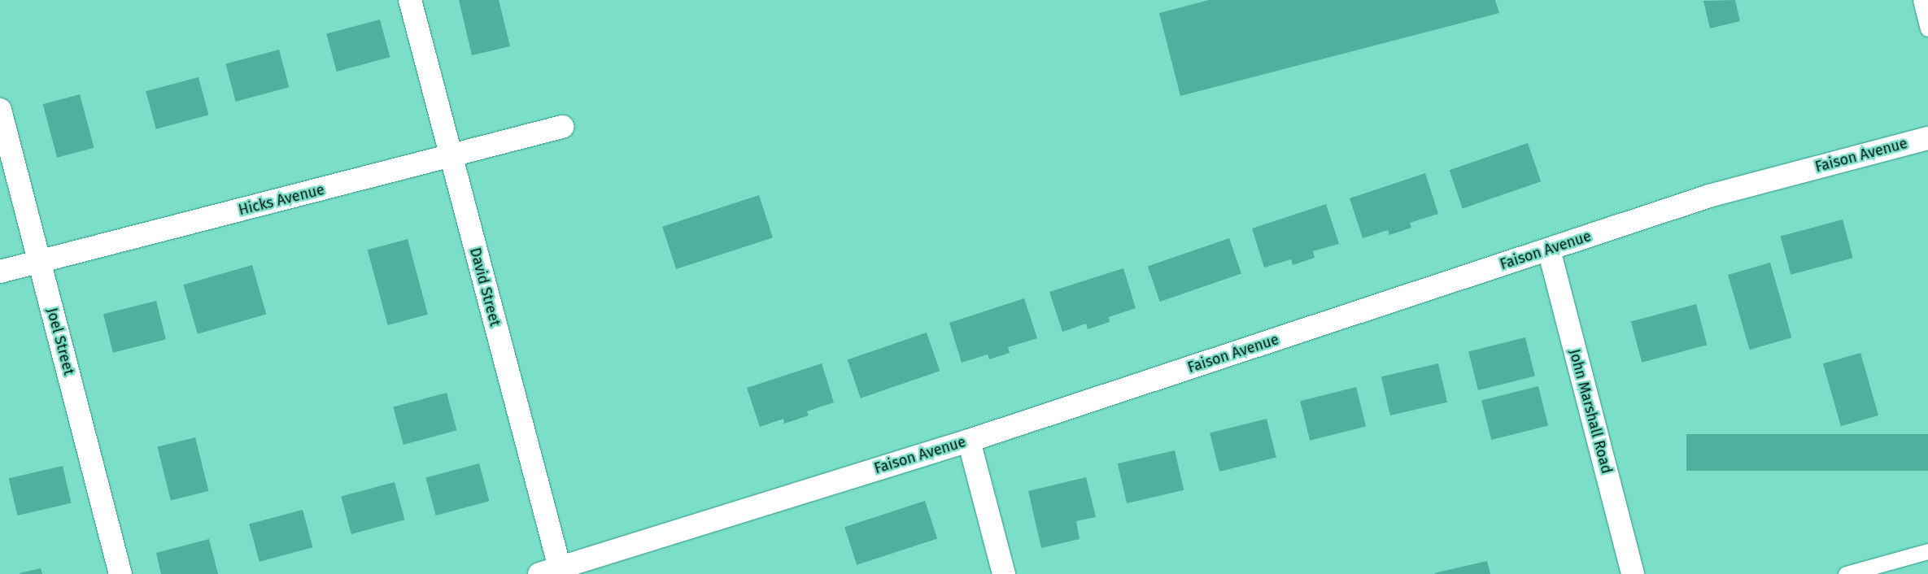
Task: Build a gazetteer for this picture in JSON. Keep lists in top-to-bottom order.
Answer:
{
  "streets": {
    "street": [
      "Faison Avenue",
      "Hicks Avenue",
      "David Street",
      "Joel Street",
      "John Marshall Road"
    ]
  },
  "crossings": [
    ["Faison Avenue", "David Street"],
    ["Faison Avenue", "John Marshall Road"],
    ["Hicks Avenue", "David Street"],
    ["Hicks Avenue", "Joel Street"]
  ]
}
